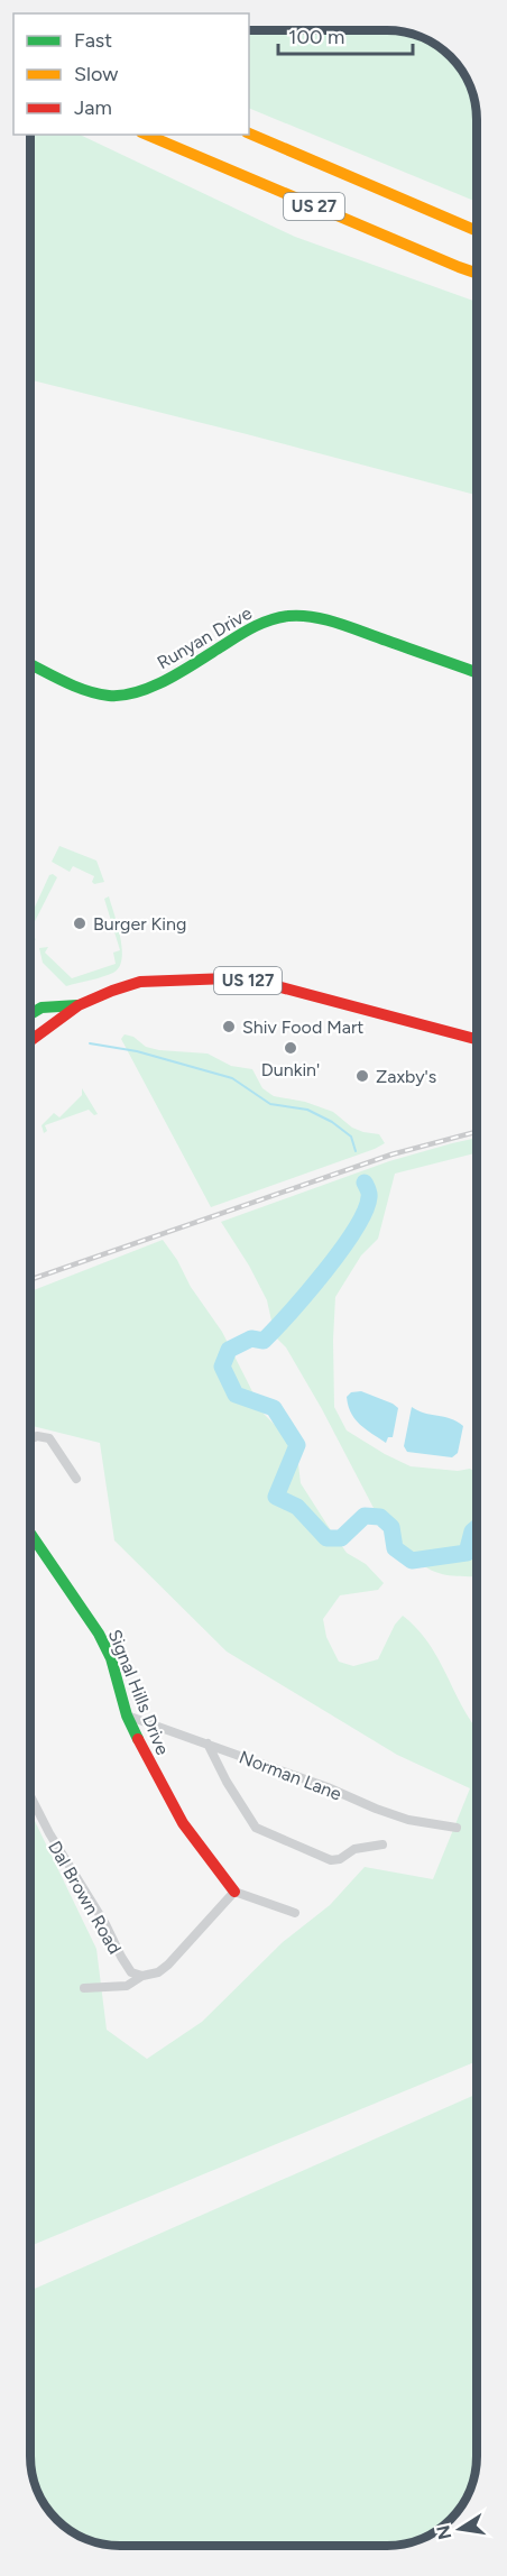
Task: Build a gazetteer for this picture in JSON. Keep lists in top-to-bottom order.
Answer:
{
  "streets": {
    "main road": [
      "US 27",
      "Runyan Drive",
      "US 127",
      "Signal Hills Drive"
    ],
    "street": ["Norman Lane", "Dal Brown Road"]
  },
  "crossings": [
    ["Signal Hills Drive", "Norman Lane"]
  ],
  "places": [
    "Burger King",
    "Shiv Food Mart",
    "Dunkin'",
    "Zaxby's"
  ],
  "legend": ["Fast", "Slow", "Jam"],
  "scale_bar": "100 m",
  "north": "left"
}
